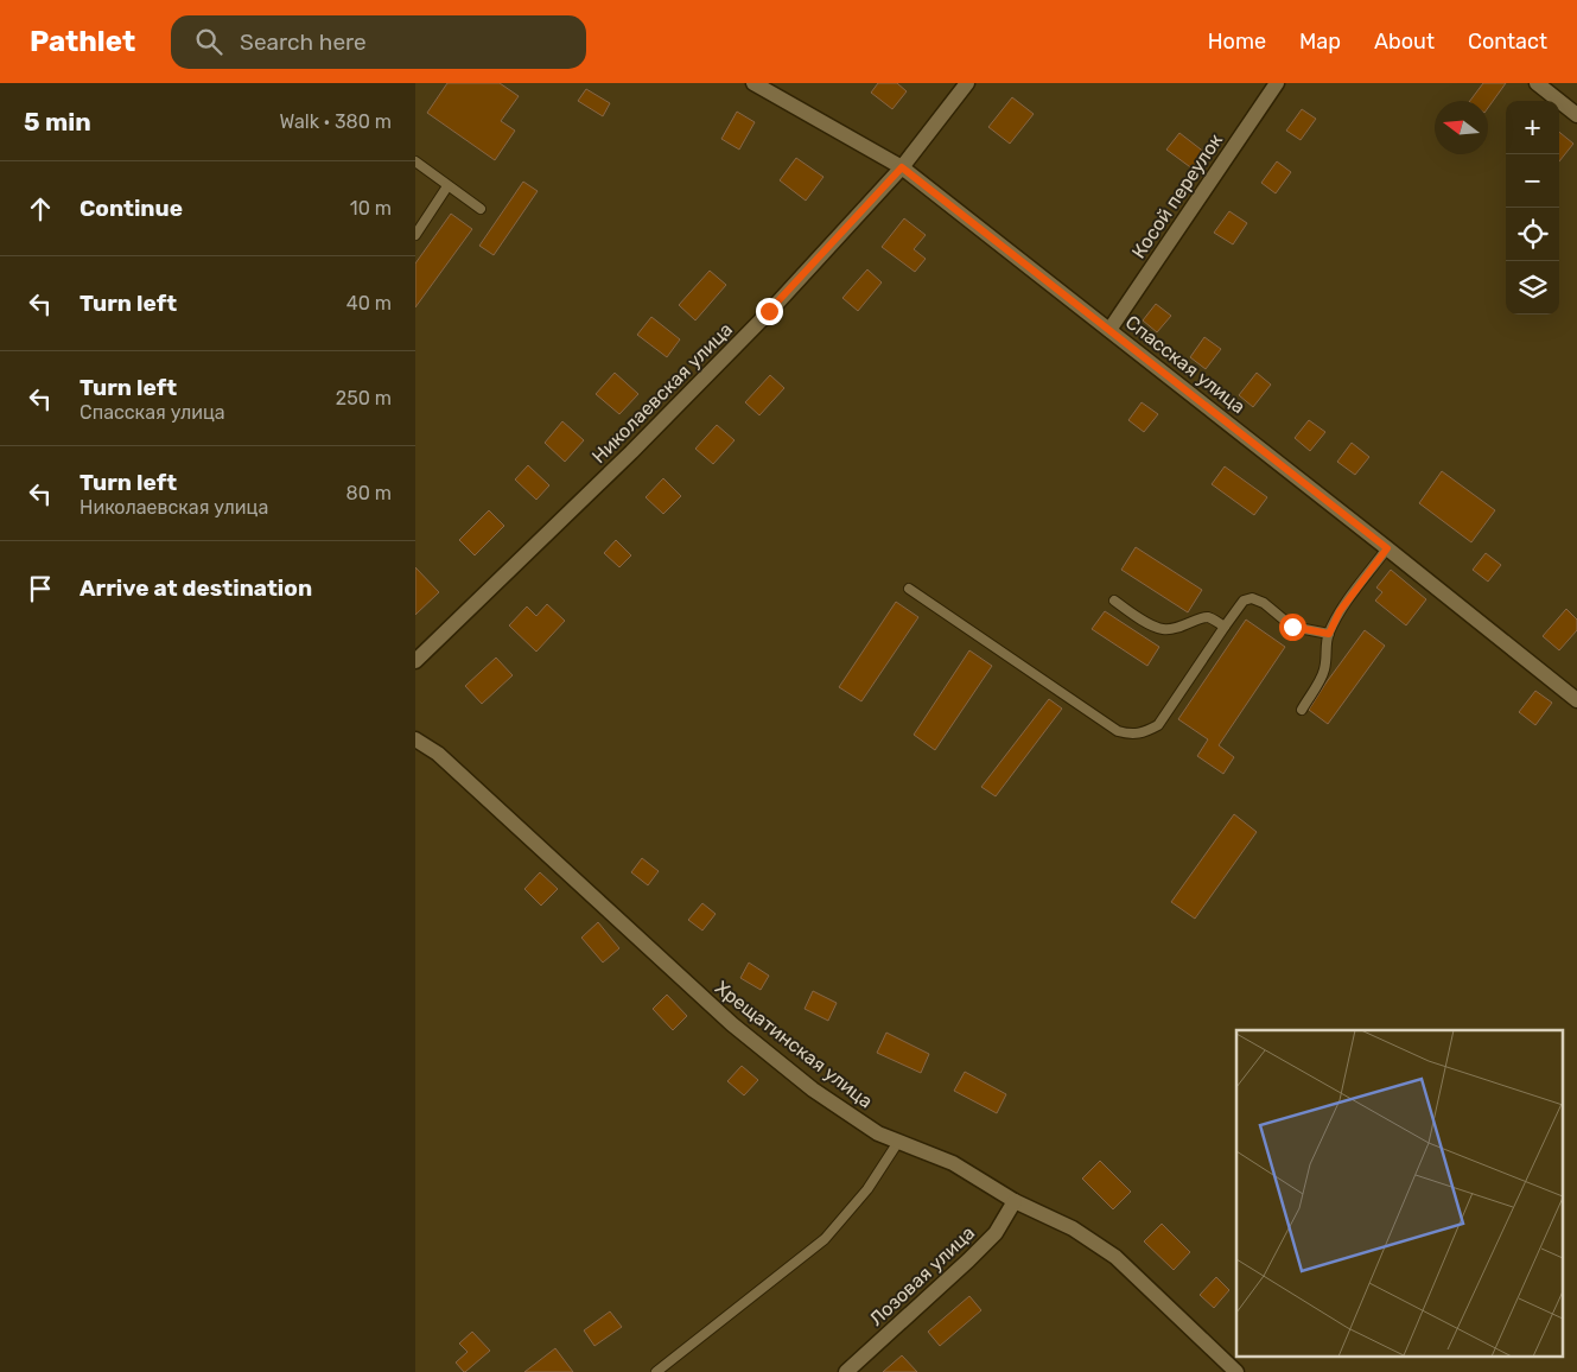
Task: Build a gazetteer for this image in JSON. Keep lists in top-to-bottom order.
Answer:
{
  "streets": {
    "street": [
      "Косой переулок",
      "Спасская улица",
      "Николаевская улица",
      "Хрещатинская улица",
      "Лозовая улица"
    ]
  },
  "crossings": [
    ["Косой переулок", "Спасская улица"],
    ["Спасская улица", "Николаевская улица"],
    ["Хрещатинская улица", "Лозовая улица"]
  ],
  "north": "left",
  "page": {
    "header": "Pathlet",
    "search": "Search here",
    "nav": [
      "Home",
      "Map",
      "About",
      "Contact"
    ],
    "heading": ["5 min", "Walk · 380 m"],
    "map_buttons": ["+", "−"],
    "list": [
      ["Continue", "10 m"],
      ["Turn left", "40 m"],
      ["Turn left", "Спасская улица", "250 m"],
      ["Turn left", "Николаевская улица", "80 m"],
      "Arrive at destination"
    ]
  }
}
